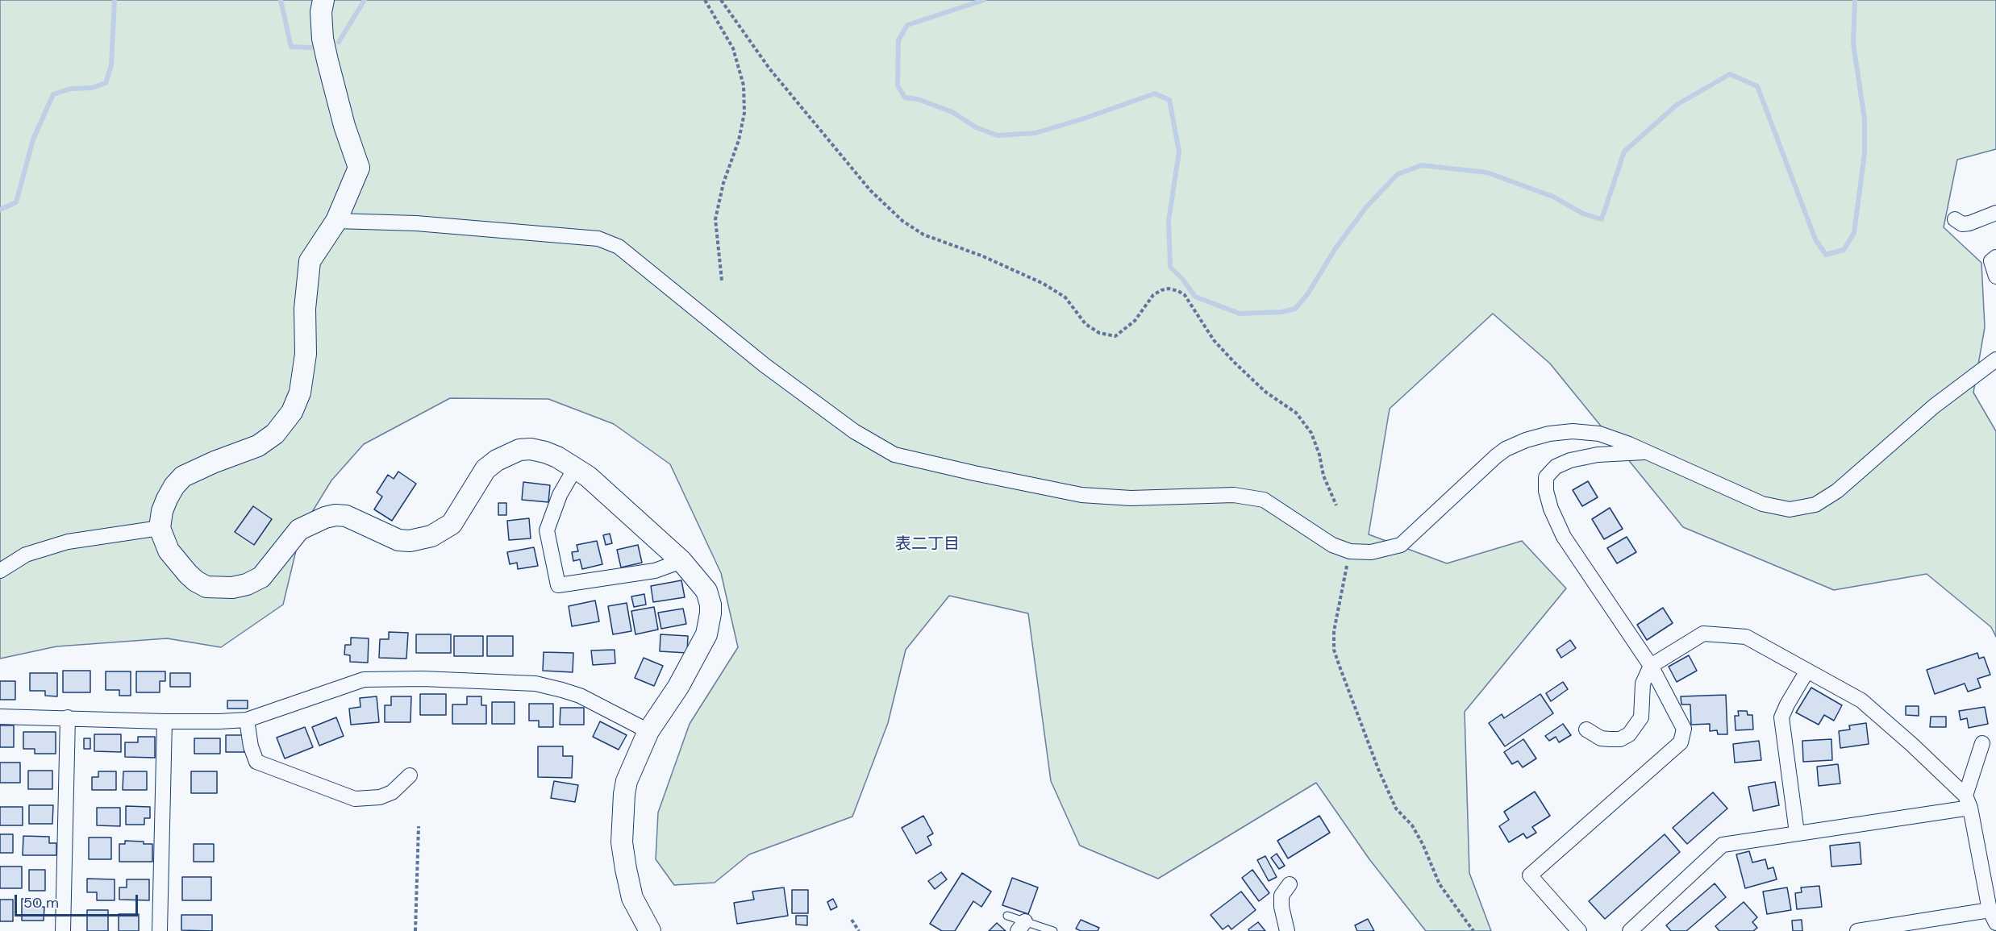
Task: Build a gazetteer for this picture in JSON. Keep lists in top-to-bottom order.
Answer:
{
  "districts": ["表二丁目"],
  "scale_bar": "50 m"
}
